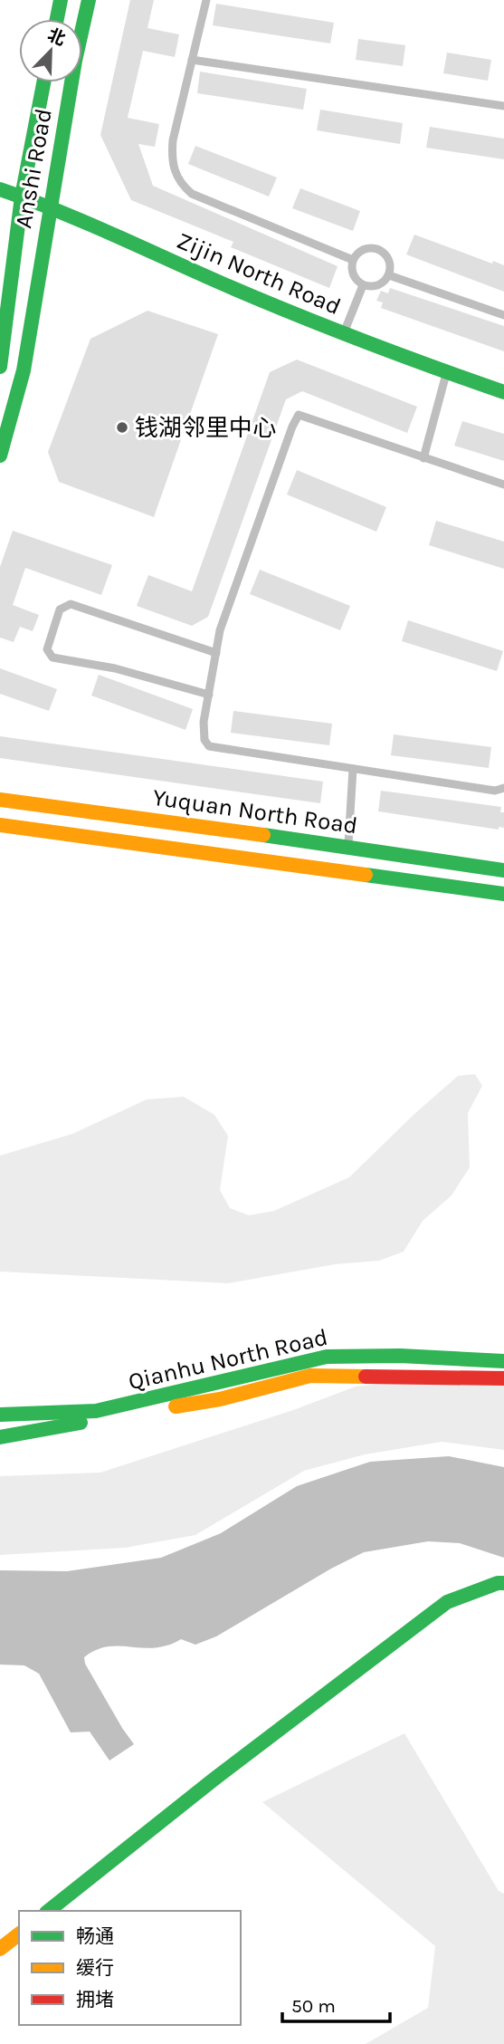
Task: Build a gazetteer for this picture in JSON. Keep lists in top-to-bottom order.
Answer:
{
  "streets": {
    "street": [
      "Anshi Road",
      "Zijin North Road",
      "Yuquan North Road",
      "Qianhu North Road"
    ]
  },
  "crossings": [
    ["Anshi Road", "Zijin North Road"]
  ],
  "places": ["钱湖邻里中心"],
  "legend": ["畅通", "缓行", "拥堵"],
  "scale_bar": "50 m",
  "north": "top right"
}
